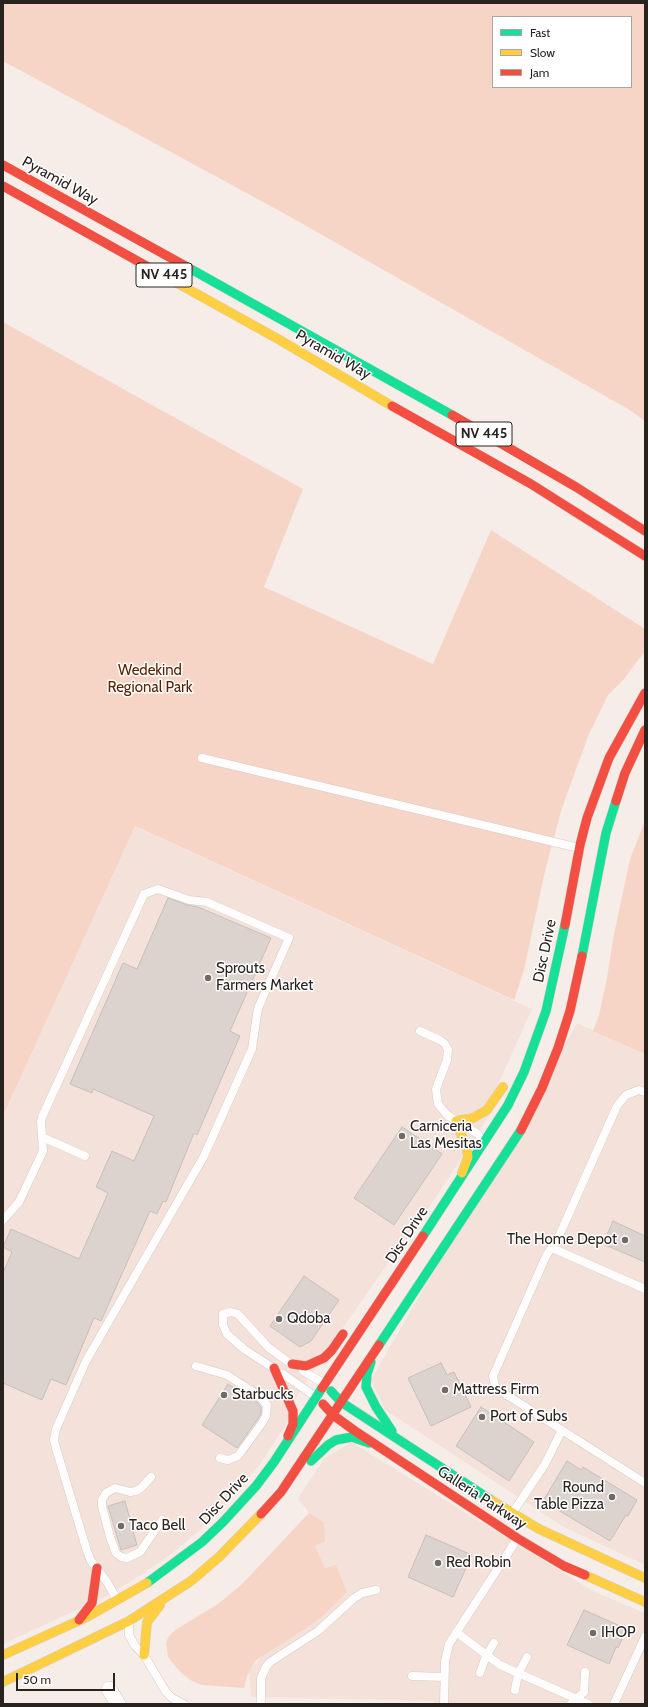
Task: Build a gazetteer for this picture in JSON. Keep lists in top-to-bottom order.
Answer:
{
  "streets": {
    "main road": [
      "Pyramid Way",
      "NV 445",
      "Disc Drive",
      "Galleria Parkway"
    ]
  },
  "crossings": [
    ["Disc Drive", "Galleria Parkway"]
  ],
  "parks": ["Wedekind Regional Park"],
  "places": [
    "Sprouts Farmers Market",
    "Carniceria Las Mesitas",
    "The Home Depot",
    "Qdoba",
    "Mattress Firm",
    "Starbucks",
    "Port of Subs",
    "Round Table Pizza",
    "Taco Bell",
    "Red Robin",
    "IHOP"
  ],
  "legend": ["Fast", "Slow", "Jam"],
  "scale_bar": "50 m"
}
